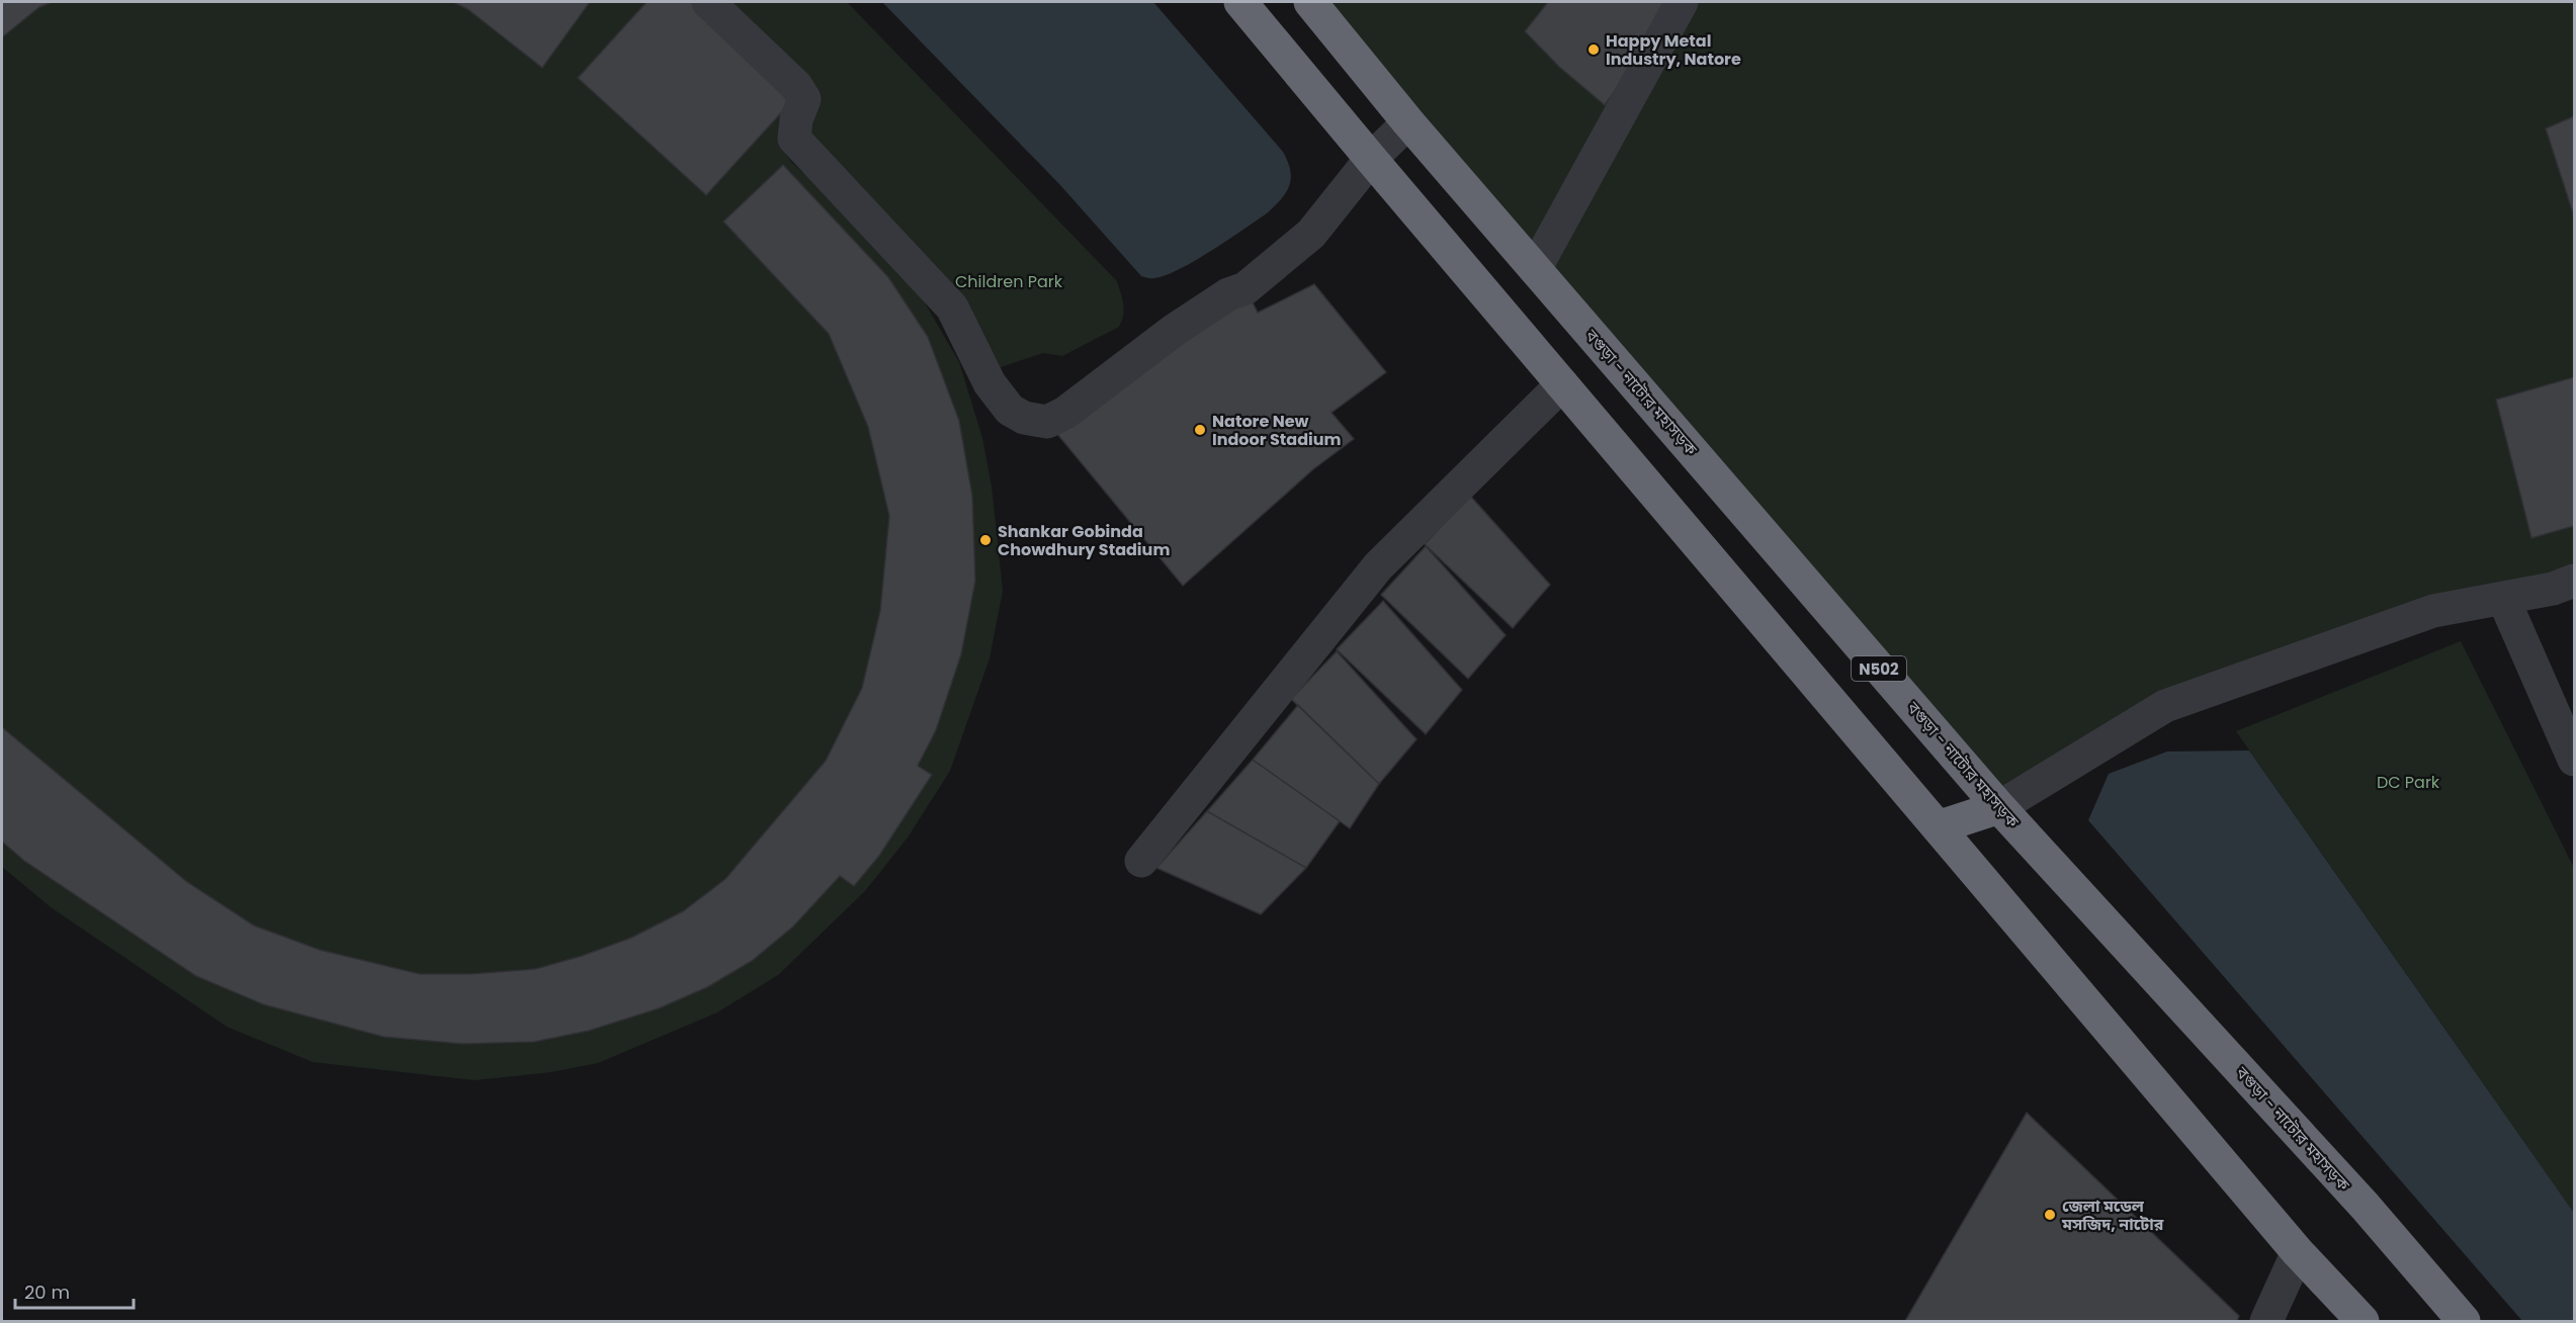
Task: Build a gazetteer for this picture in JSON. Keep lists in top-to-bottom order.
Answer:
{
  "streets": {
    "highway": ["বগুড়া - নাটোর মহাসড়ক", "N502"]
  },
  "parks": ["Children Park", "DC Park"],
  "places": [
    "Happy Metal Industry, Natore",
    "Natore New Indoor Stadium",
    "Shankar Gobinda Chowdhury Stadium",
    "জেলা মডেল মসজিদ, নাটোর"
  ],
  "scale_bar": "20 m"
}
